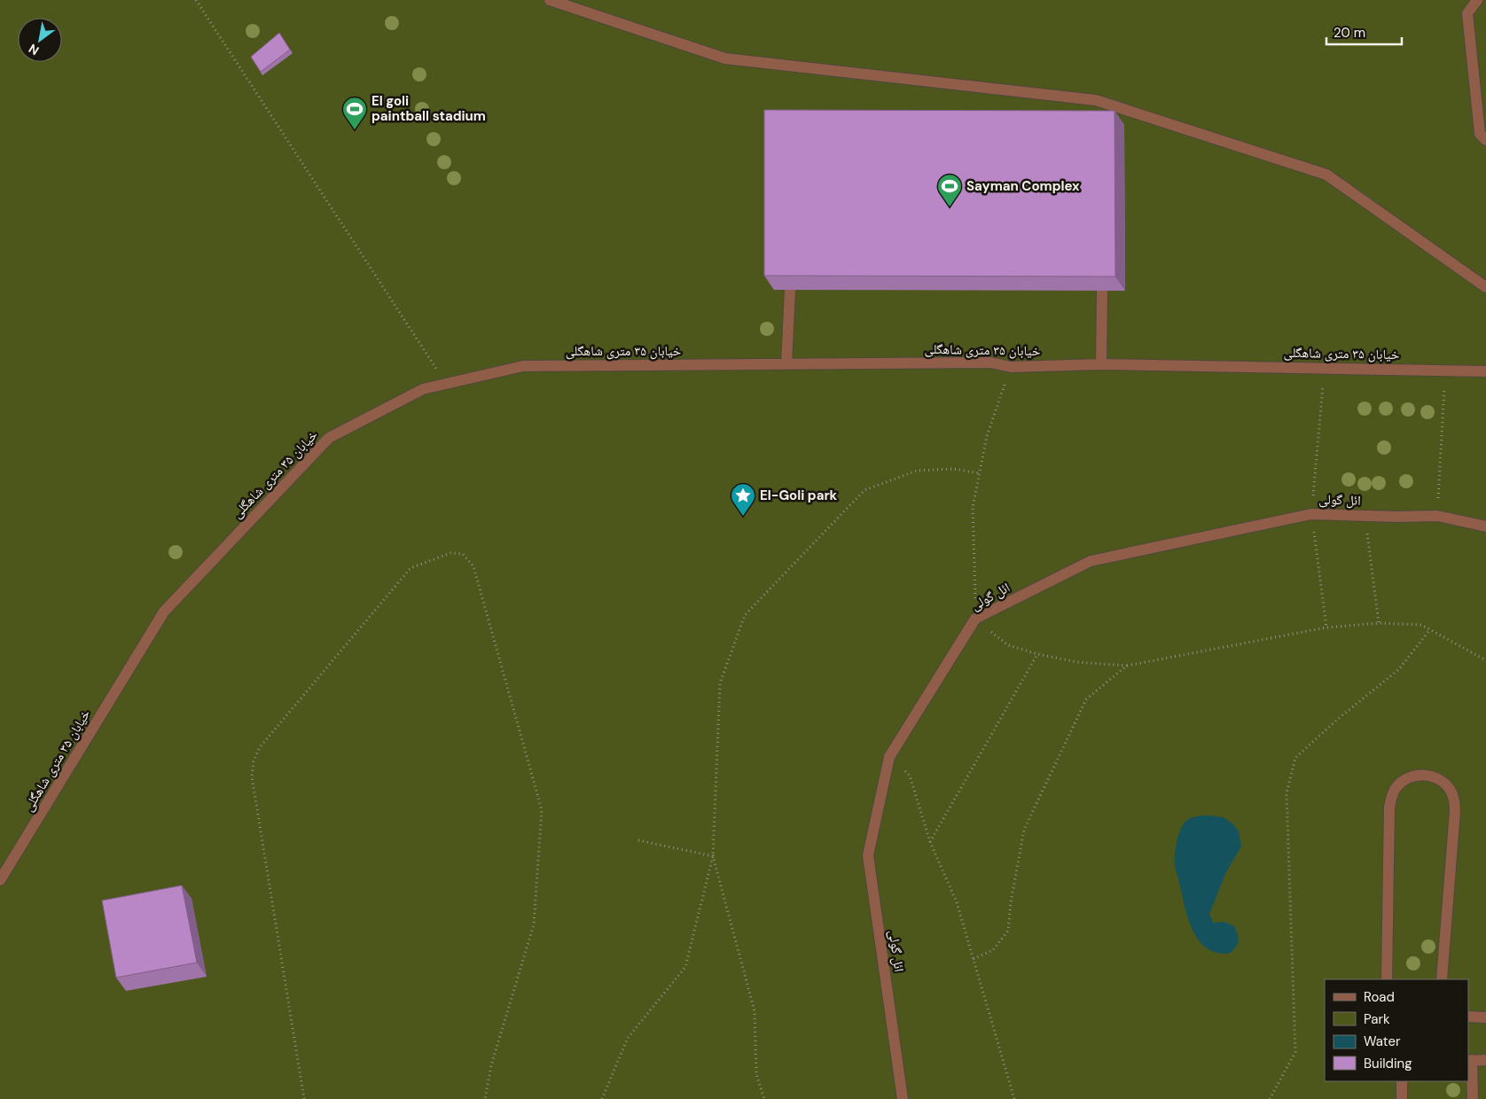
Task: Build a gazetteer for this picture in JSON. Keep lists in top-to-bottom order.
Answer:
{
  "streets": {
    "street": ["خیابان ۳۵ متری شاهگلی", "ائل گولی"]
  },
  "places": {
    "sports": ["El goli paintball stadium", "Sayman Complex"],
    "place": ["El-Goli park"]
  },
  "legend": [
    "Road",
    "Park",
    "Water",
    "Building"
  ],
  "scale_bar": "20 m",
  "north": "bottom left"
}
